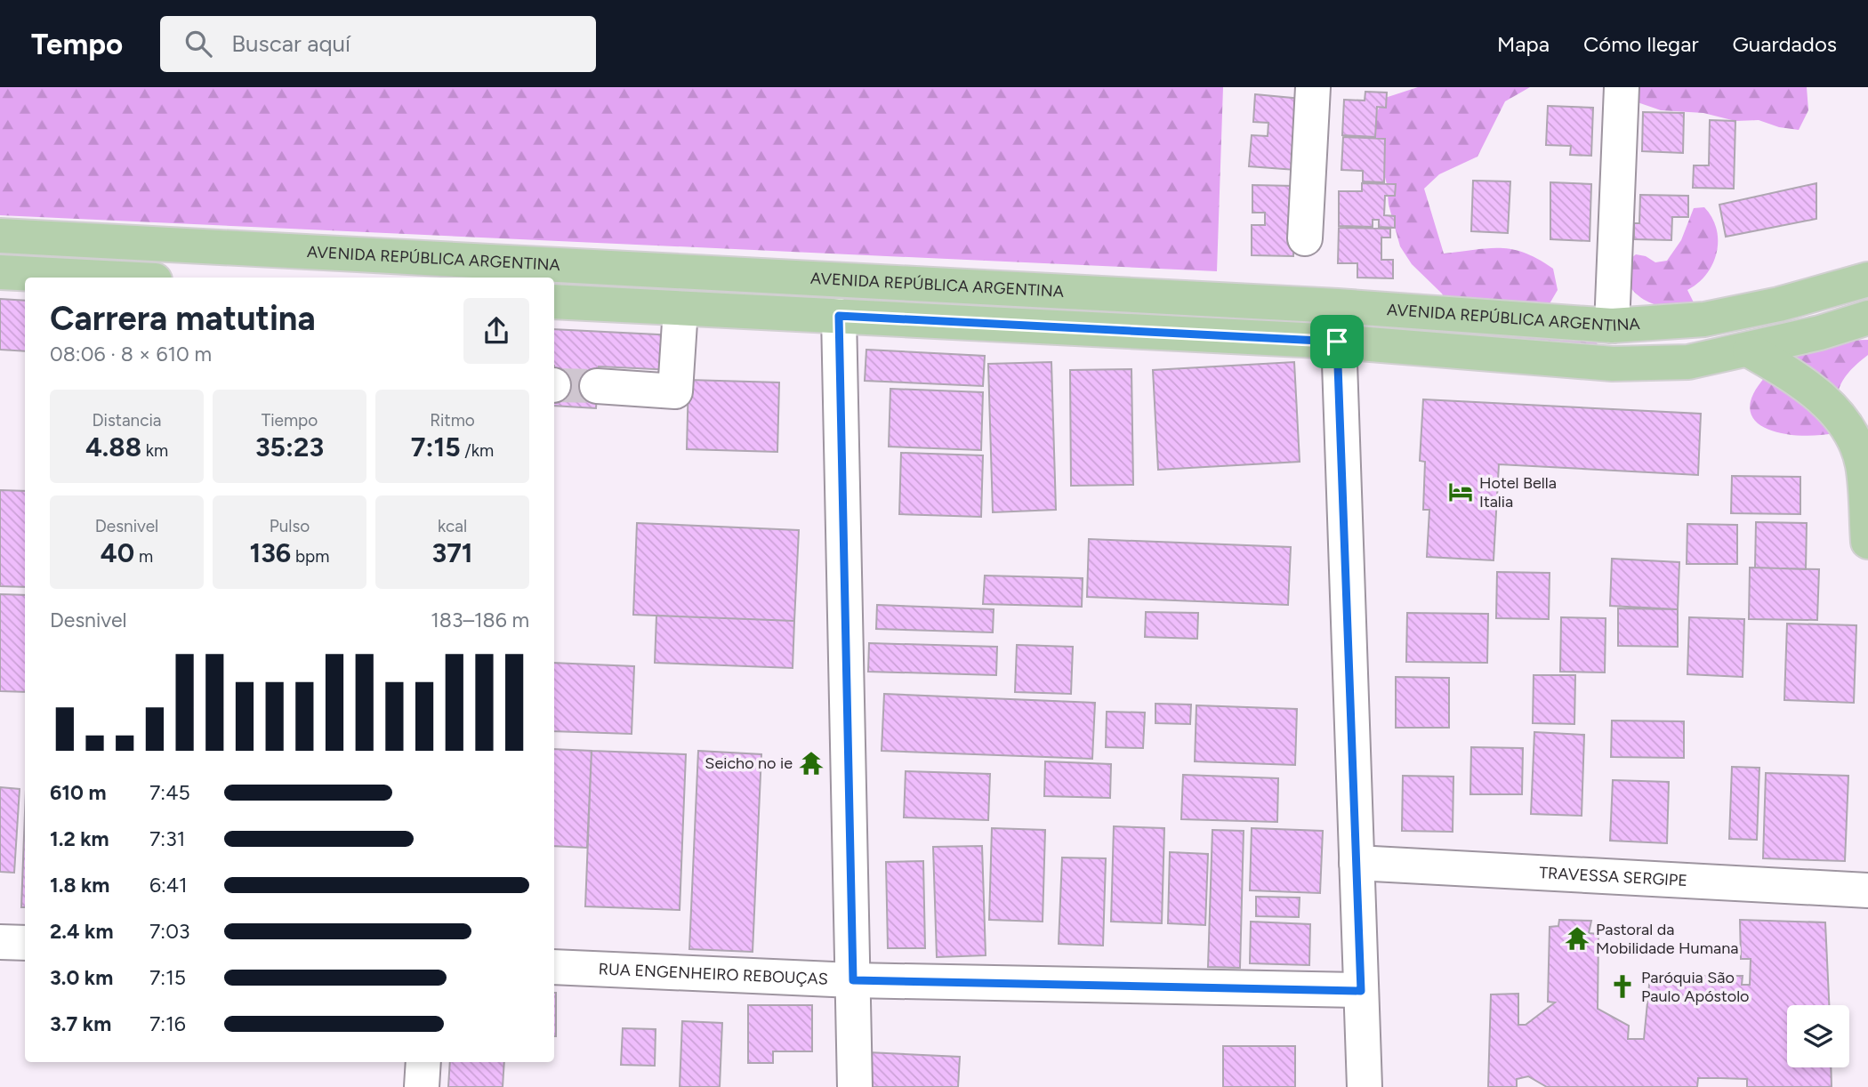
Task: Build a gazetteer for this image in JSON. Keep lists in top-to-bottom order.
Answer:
{
  "streets": {
    "main road": ["AVENIDA REPÚBLICA ARGENTINA"],
    "street": ["TRAVESSA SERGIPE", "RUA ENGENHEIRO REBOUÇAS"]
  },
  "places": {
    "hotel": ["Hotel Bella Italia"],
    "temple": ["Seicho no ie", "Pastoral da Mobilidade Humana"],
    "church": ["Paróquia São Paulo Apóstolo"]
  },
  "page": {
    "header": "Tempo",
    "search": "Buscar aquí",
    "nav": ["Mapa", "Cómo llegar", "Guardados"],
    "heading": ["Carrera matutina", "08:06 · 8 × 610 m"],
    "stats": [
      ["Distancia", "4.88 km"],
      ["Tiempo", "35:23"],
      ["Ritmo", "7:15 /km"],
      ["Desnivel", "40 m"],
      ["Pulso", "136 bpm"],
      ["kcal", "371"]
    ],
    "chart": ["Desnivel", "183–186 m"],
    "list": [
      {
        "name": "610 m",
        "note": "7:45"
      },
      {
        "name": "1.2 km",
        "note": "7:31"
      },
      {
        "name": "1.8 km",
        "note": "6:41"
      },
      {
        "name": "2.4 km",
        "note": "7:03"
      },
      {
        "name": "3.0 km",
        "note": "7:15"
      },
      {
        "name": "3.7 km",
        "note": "7:16"
      }
    ]
  }
}
